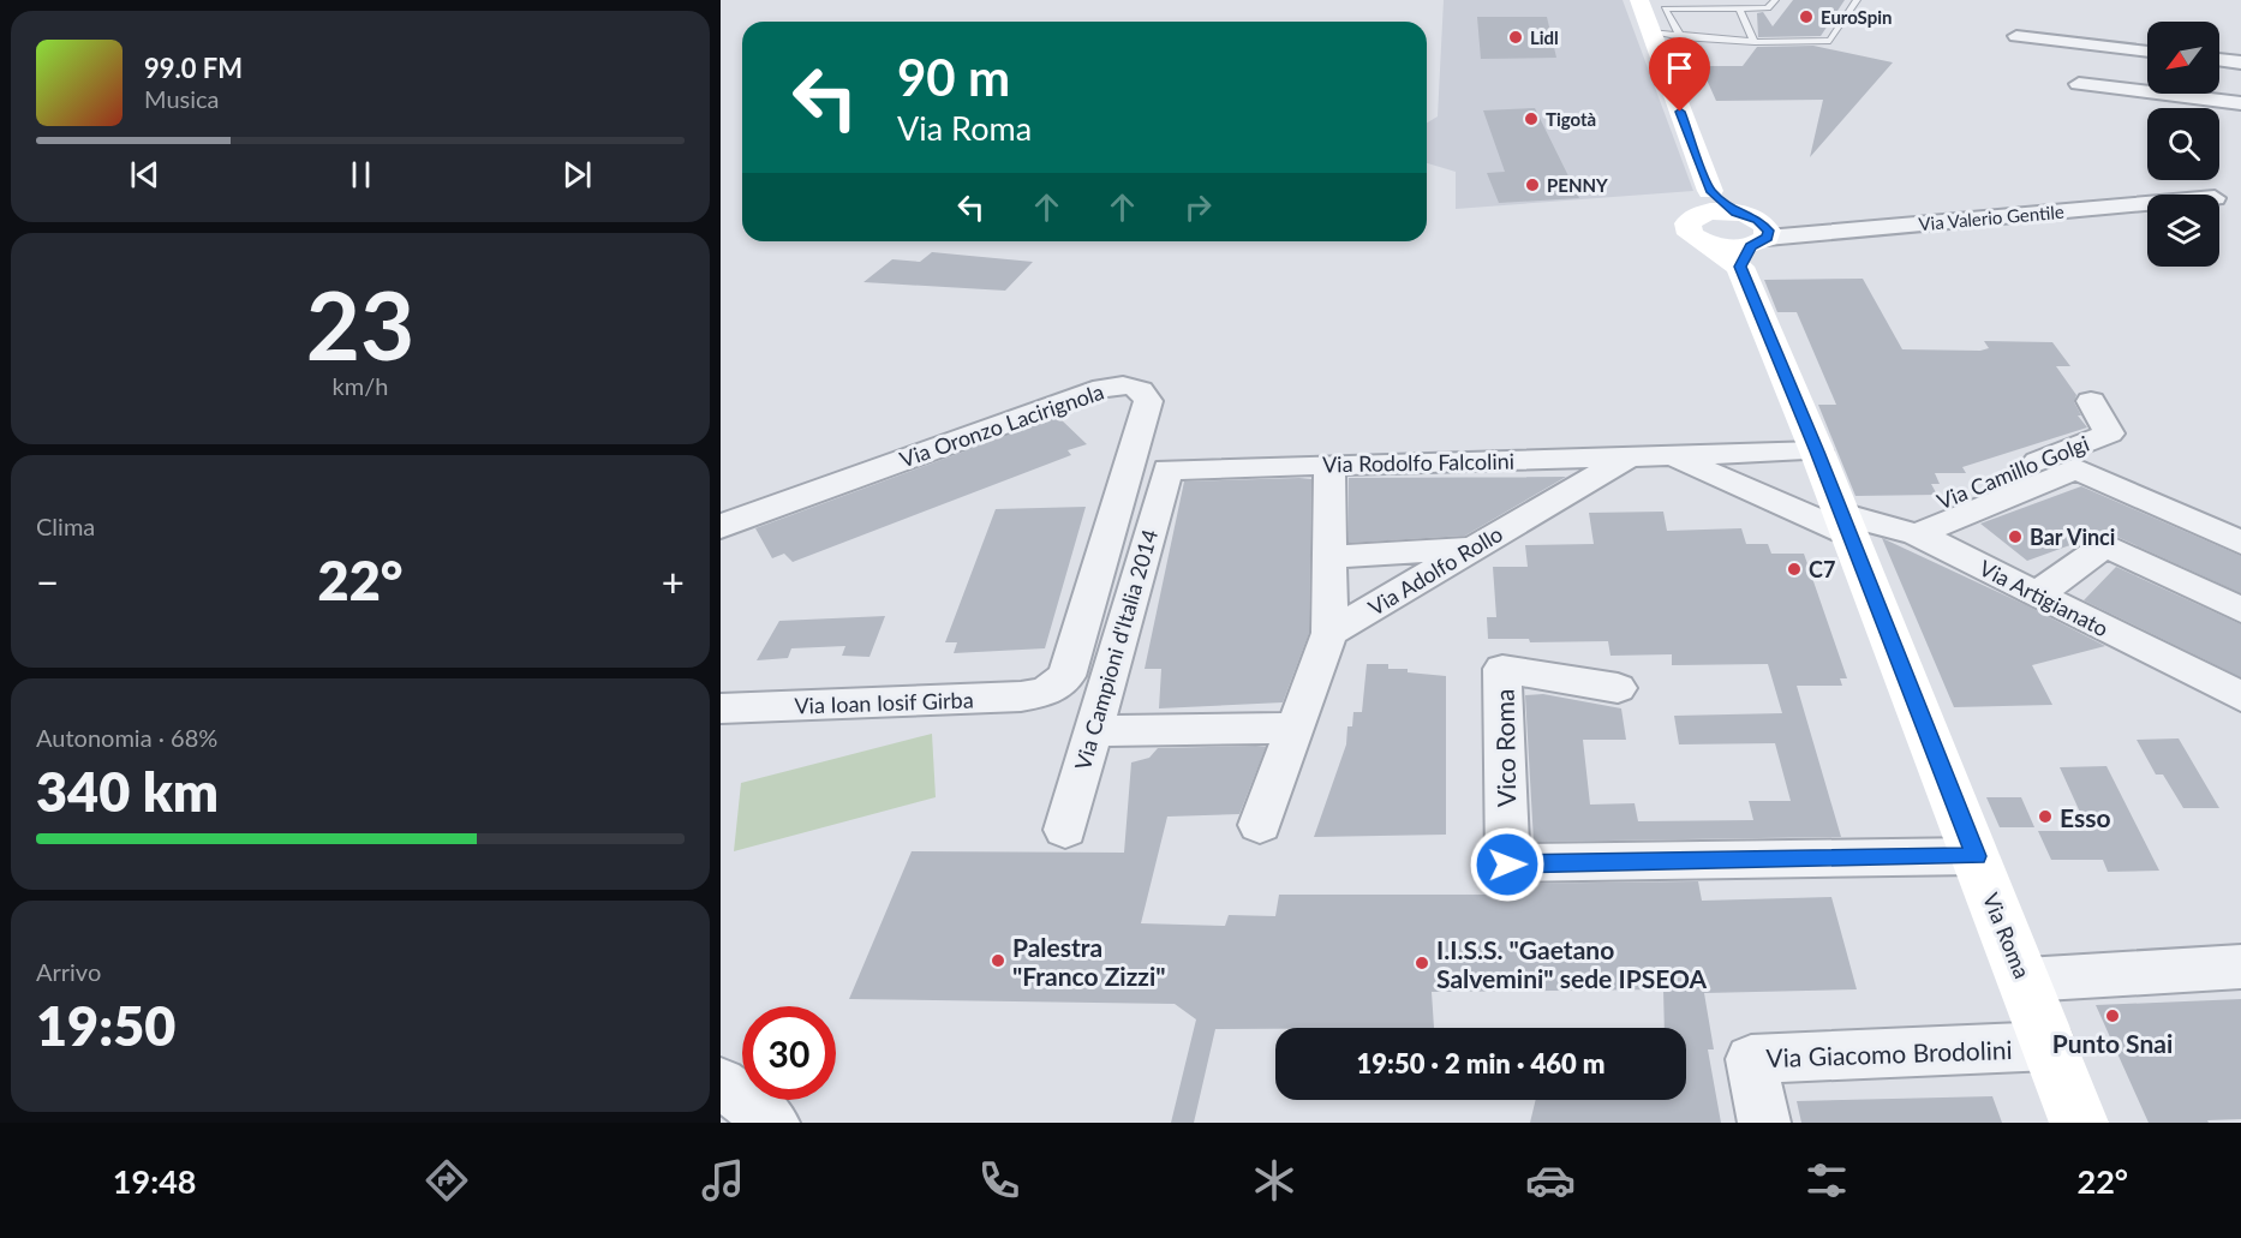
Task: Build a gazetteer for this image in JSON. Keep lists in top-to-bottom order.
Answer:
{
  "streets": {
    "street": [
      "Via Valerio Gentile",
      "Via Oronzo Lacirignola",
      "Via Rodolfo Falcolini",
      "Via Camillo Golgi",
      "Via Adolfo Rollo",
      "Via Artigianato",
      "Via Campioni d'Italia 2014",
      "Via Ioan Iosif Girba",
      "Vico Roma",
      "Via Roma",
      "Via Giacomo Brodolini"
    ]
  },
  "crossings": [
    ["Via Valerio Gentile", "Via Roma"],
    ["Via Oronzo Lacirignola", "Via Ioan Iosif Girba"],
    ["Via Rodolfo Falcolini", "Via Camillo Golgi"],
    ["Via Rodolfo Falcolini", "Via Adolfo Rollo"],
    ["Via Rodolfo Falcolini", "Via Artigianato"],
    ["Via Rodolfo Falcolini", "Via Campioni d'Italia 2014"],
    ["Via Rodolfo Falcolini", "Via Roma"],
    ["Via Camillo Golgi", "Via Artigianato"],
    ["Via Camillo Golgi", "Via Roma"],
    ["Via Artigianato", "Via Roma"],
    ["Vico Roma", "Via Roma"],
    ["Via Roma", "Via Giacomo Brodolini"]
  ],
  "places": [
    "EuroSpin",
    "Lidl",
    "Tigotà",
    "PENNY",
    "Bar Vinci",
    "C7",
    "Esso",
    "Palestra \"Franco Zizzi\"",
    "I.I.S.S. \"Gaetano Salvemini\" sede IPSEOA",
    "Punto Snai"
  ],
  "north": "bottom left",
  "page": {
    "turn": ["90 m", "Via Roma"],
    "song": ["99.0 FM", "Musica"],
    "tile": [
      ["23", "km/h"],
      "Clima",
      ["Autonomia · 68%", "340 km"],
      ["Arrivo", "19:50"]
    ],
    "heat": ["−", "22°", "+"],
    "limit": "30",
    "trip": "19:50 · 2 min · 460 m",
    "tabs": ["19:48", "22°"]
  }
}
